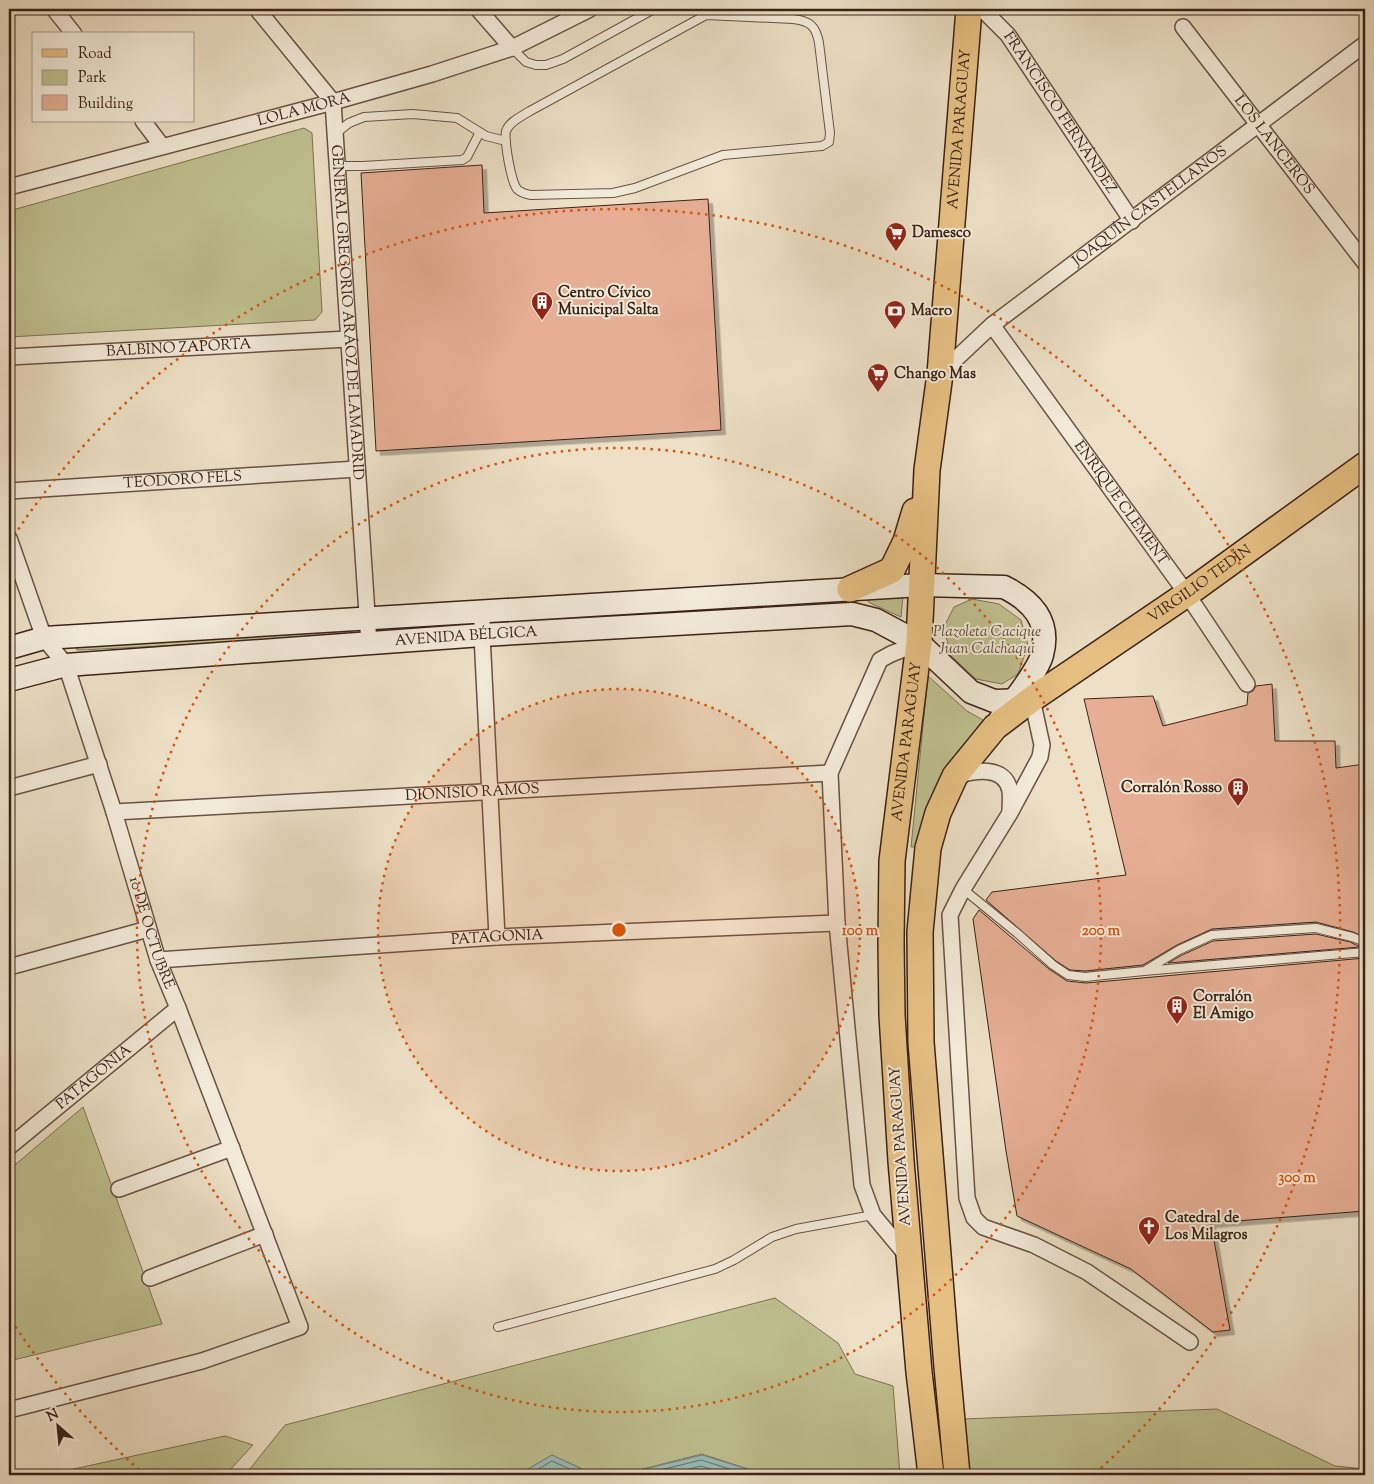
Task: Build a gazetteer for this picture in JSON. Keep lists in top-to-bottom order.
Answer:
{
  "streets": {
    "main road": ["AVENIDA PARAGUAY", "VIRGILIO TEDÍN", "AVENIDA BÉLGICA"],
    "street": [
      "LOLA MORA",
      "FRANCISCO FERNÁNDEZ",
      "LOS LANCEROS",
      "JOAQUÍN CASTELLANOS",
      "GENERAL GREGORIO ARÁOZ DE LAMADRID",
      "BALBINO ZAPORTA",
      "TEODORO FELS",
      "ENRIQUE CLEMENT",
      "DIONISIO RAMOS",
      "10 DE OCTUBRE",
      "PATAGONIA"
    ]
  },
  "crossings": [
    ["LOLA MORA", "GENERAL GREGORIO ARÁOZ DE LAMADRID"],
    ["FRANCISCO FERNÁNDEZ", "JOAQUÍN CASTELLANOS"],
    ["AVENIDA PARAGUAY", "JOAQUÍN CASTELLANOS"],
    ["AVENIDA PARAGUAY", "VIRGILIO TEDÍN"],
    ["AVENIDA PARAGUAY", "AVENIDA BÉLGICA"],
    ["LOS LANCEROS", "JOAQUÍN CASTELLANOS"],
    ["JOAQUÍN CASTELLANOS", "ENRIQUE CLEMENT"],
    ["GENERAL GREGORIO ARÁOZ DE LAMADRID", "BALBINO ZAPORTA"],
    ["GENERAL GREGORIO ARÁOZ DE LAMADRID", "TEODORO FELS"],
    ["GENERAL GREGORIO ARÁOZ DE LAMADRID", "AVENIDA BÉLGICA"],
    ["ENRIQUE CLEMENT", "VIRGILIO TEDÍN"],
    ["VIRGILIO TEDÍN", "AVENIDA BÉLGICA"],
    ["AVENIDA BÉLGICA", "10 DE OCTUBRE"],
    ["DIONISIO RAMOS", "10 DE OCTUBRE"],
    ["10 DE OCTUBRE", "PATAGONIA"]
  ],
  "parks": ["Plazoleta Cacique Juan Calchaqui"],
  "places": {
    "supermarket": ["Damesco", "Chango Mas"],
    "building": ["Centro Cívico Municipal Salta", "Corralón Rosso", "Corralón El Amigo"],
    "bank": ["Macro"],
    "church": ["Catedral de Los Milagros"]
  },
  "legend": ["Road", "Park", "Building"],
  "north": "top left",
  "rings": ["100 m", "200 m", "300 m"]
}
